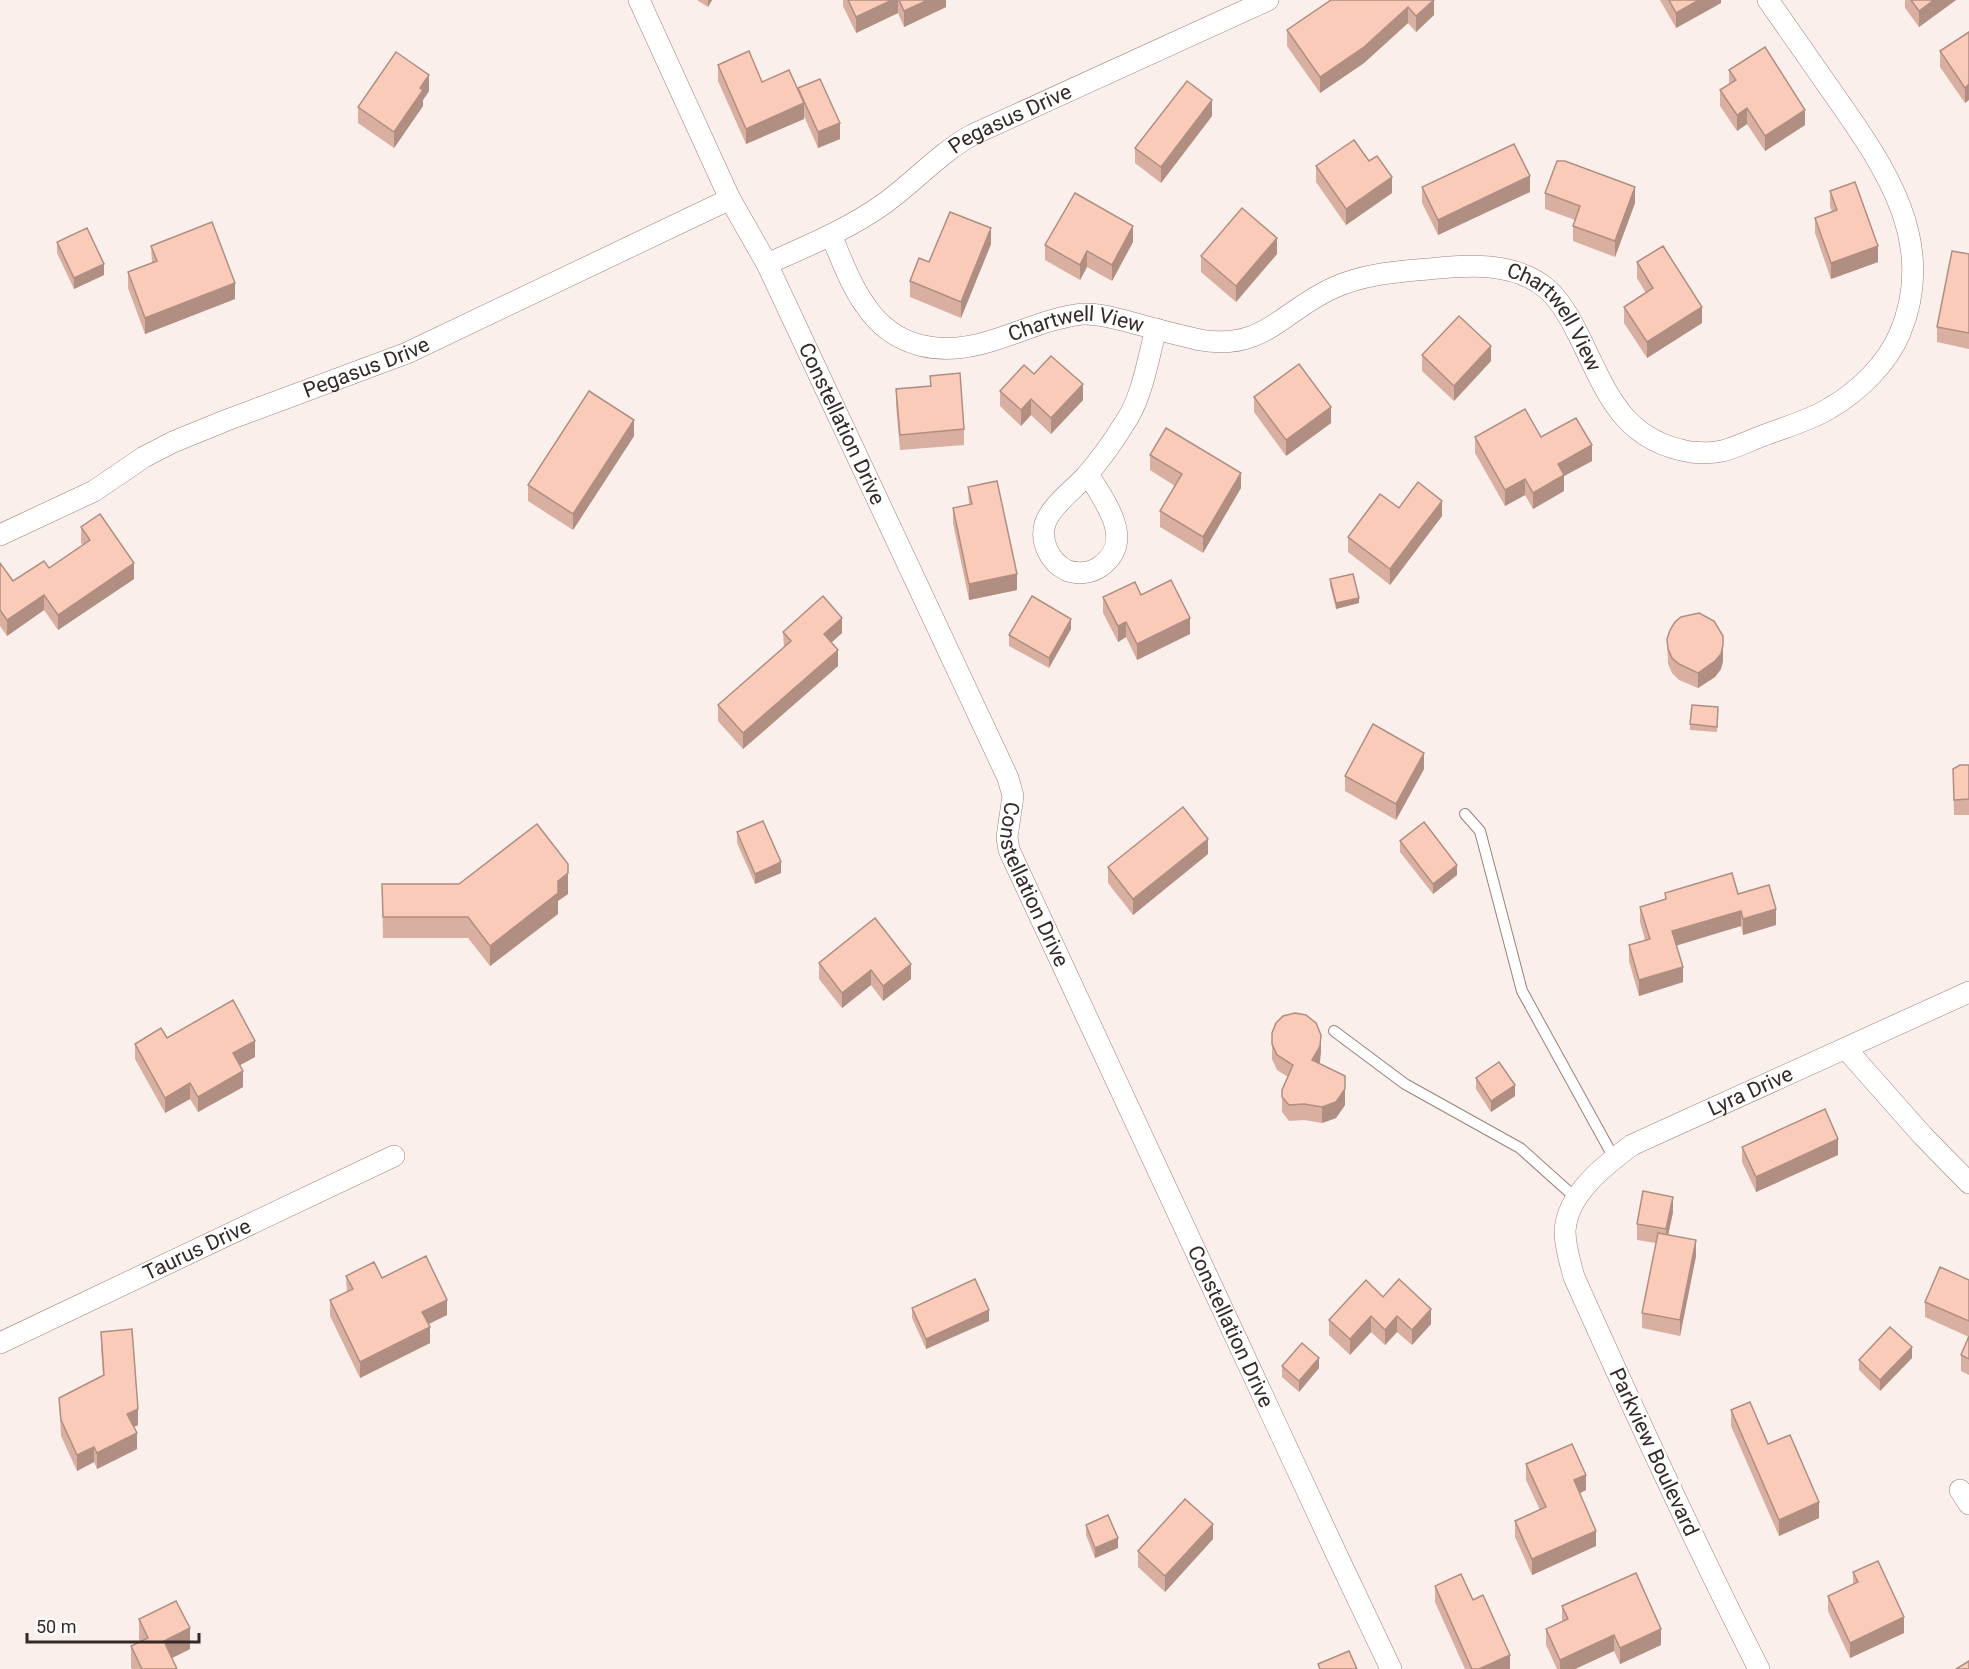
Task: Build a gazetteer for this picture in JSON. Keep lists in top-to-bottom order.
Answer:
{
  "streets": {
    "street": [
      "Pegasus Drive",
      "Chartwell View",
      "Constellation Drive",
      "Lyra Drive",
      "Taurus Drive",
      "Parkview Boulevard"
    ]
  },
  "crossings": [
    ["Pegasus Drive", "Chartwell View"],
    ["Pegasus Drive", "Constellation Drive"],
    ["Lyra Drive", "Parkview Boulevard"]
  ],
  "scale_bar": "50 m"
}
